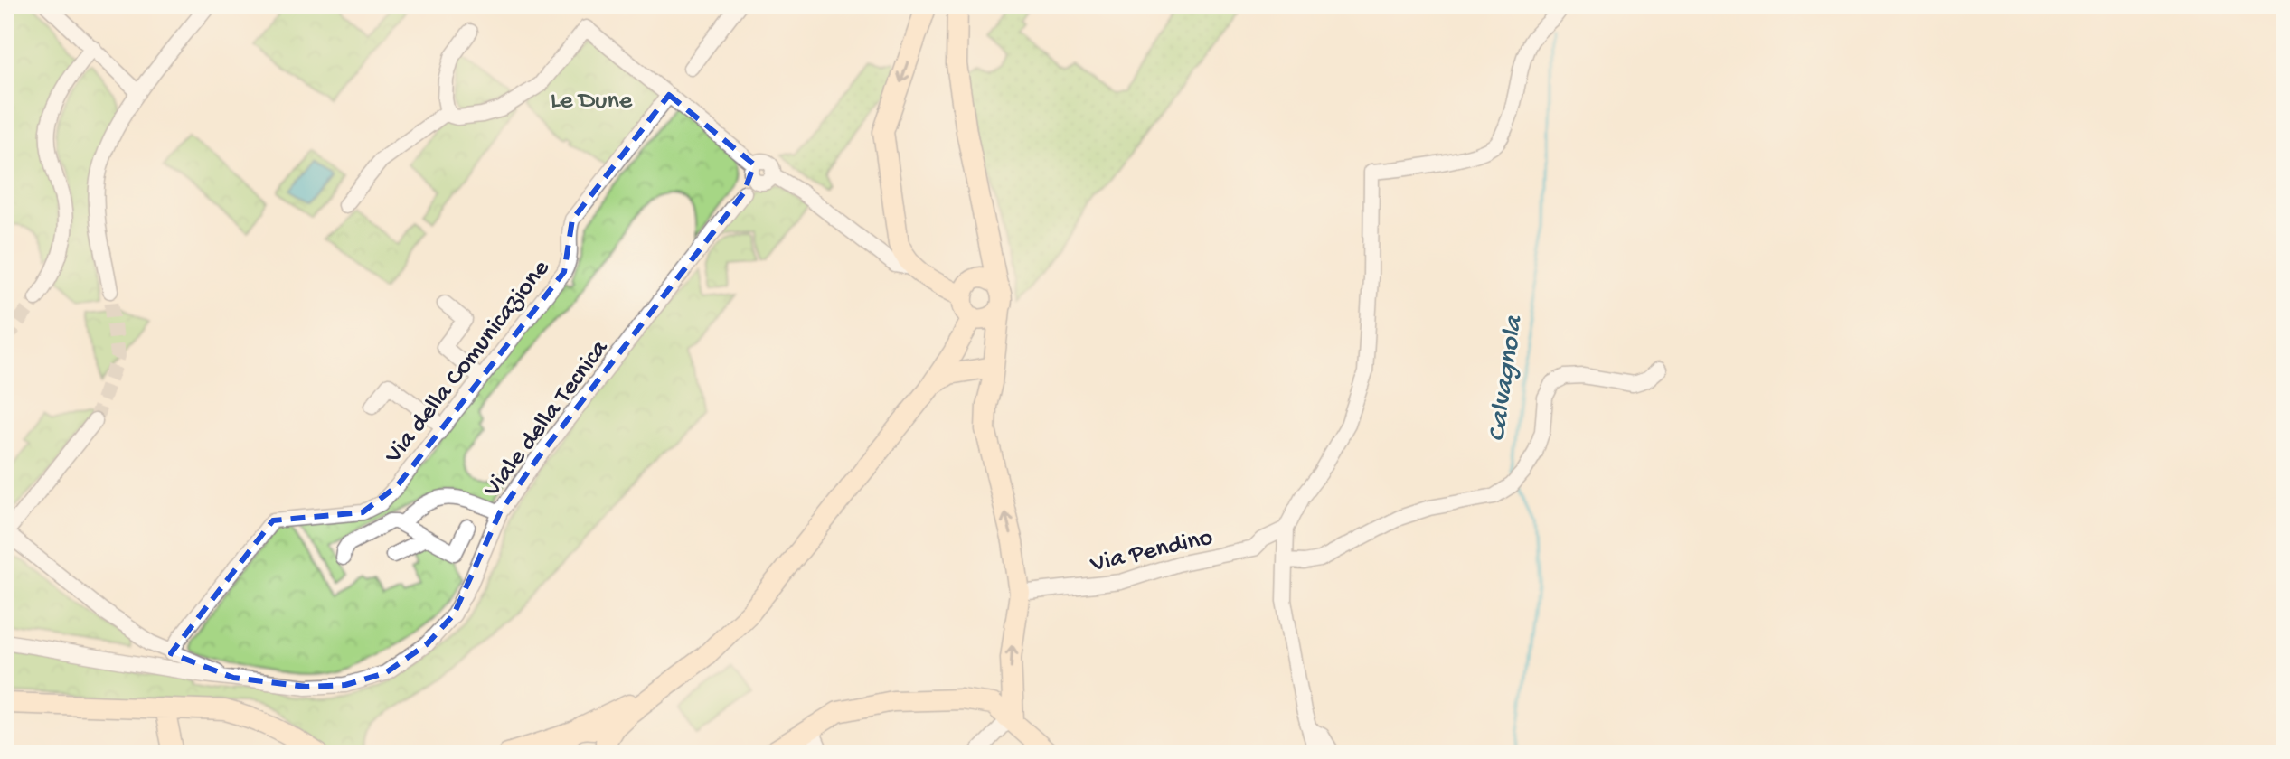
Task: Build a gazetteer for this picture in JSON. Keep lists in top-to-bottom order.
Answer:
{
  "streets": {
    "street": ["Via della Comunicazione", "Viale della Tecnica", "Via Pendino"]
  },
  "water": ["Calvagnola"],
  "parks": ["Le Dune"]
}
